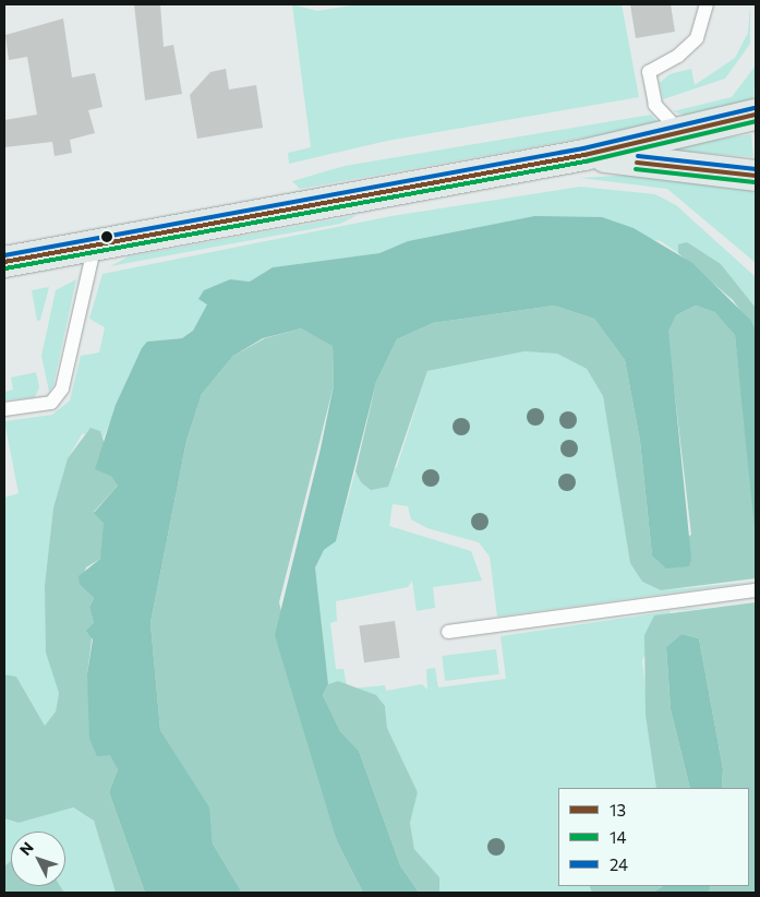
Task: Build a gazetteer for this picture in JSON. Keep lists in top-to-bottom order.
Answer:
{
  "lines": ["transit line 24", "transit line 13", "transit line 14"],
  "legend": ["13", "14", "24"],
  "north": "top left"
}
